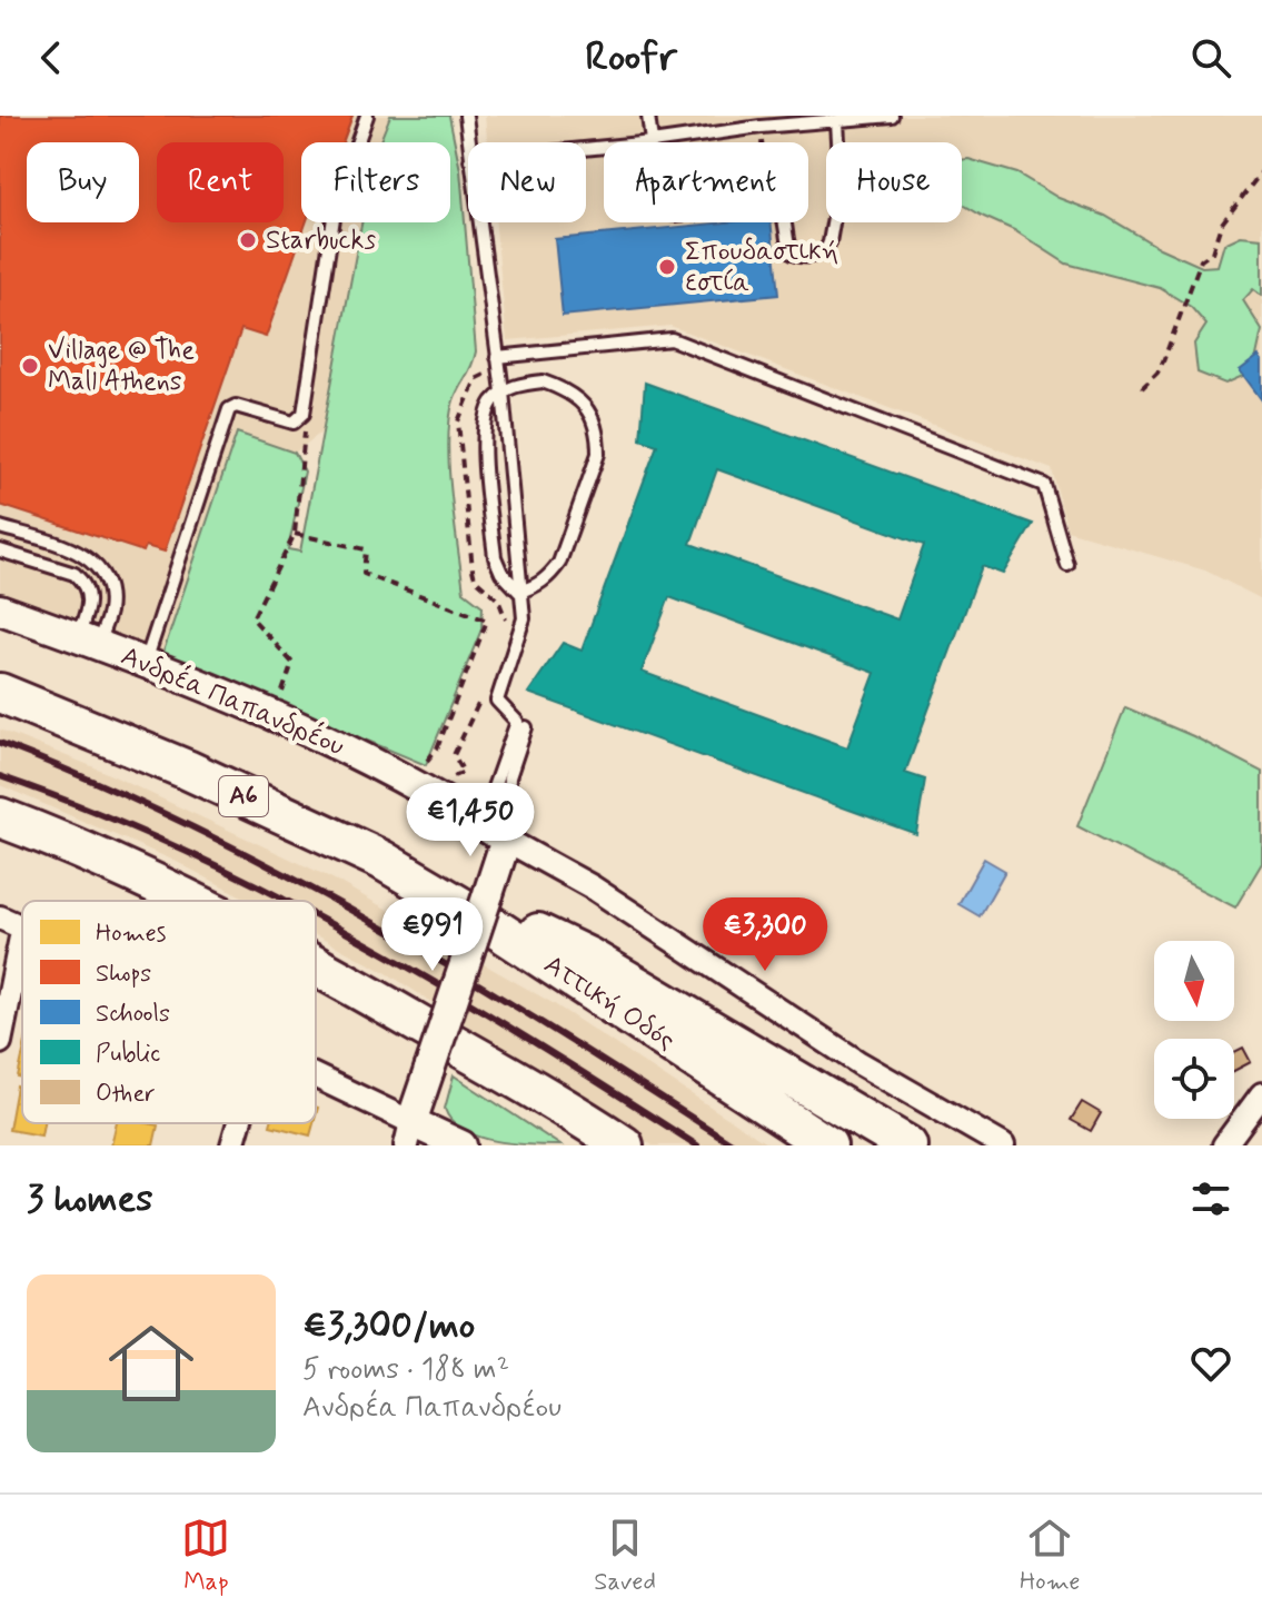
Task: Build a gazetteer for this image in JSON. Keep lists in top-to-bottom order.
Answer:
{
  "streets": {
    "highway": ["Α6", "Αττική Οδός"],
    "street": ["Ανδρέα Παπανδρέου"]
  },
  "places": ["Starbucks", "Σπουδαστική εστία", "Village @ The Mall Athens"],
  "legend": [
    "Homes",
    "Shops",
    "Schools",
    "Public",
    "Other"
  ],
  "north": "bottom",
  "page": {
    "header": "Roofr",
    "chip": [
      "Buy",
      "Rent",
      "Filters",
      "New",
      "Apartment",
      "House"
    ],
    "price": ["€1,450", "€991", "€3,300"],
    "heading": "3 homes",
    "list": [
      {
        "name": "€3,300/mo",
        "note": "5 rooms · 188 m² · Ανδρέα Παπανδρέου"
      }
    ],
    "tabs": ["Map", "Saved", "Home"]
  }
}
